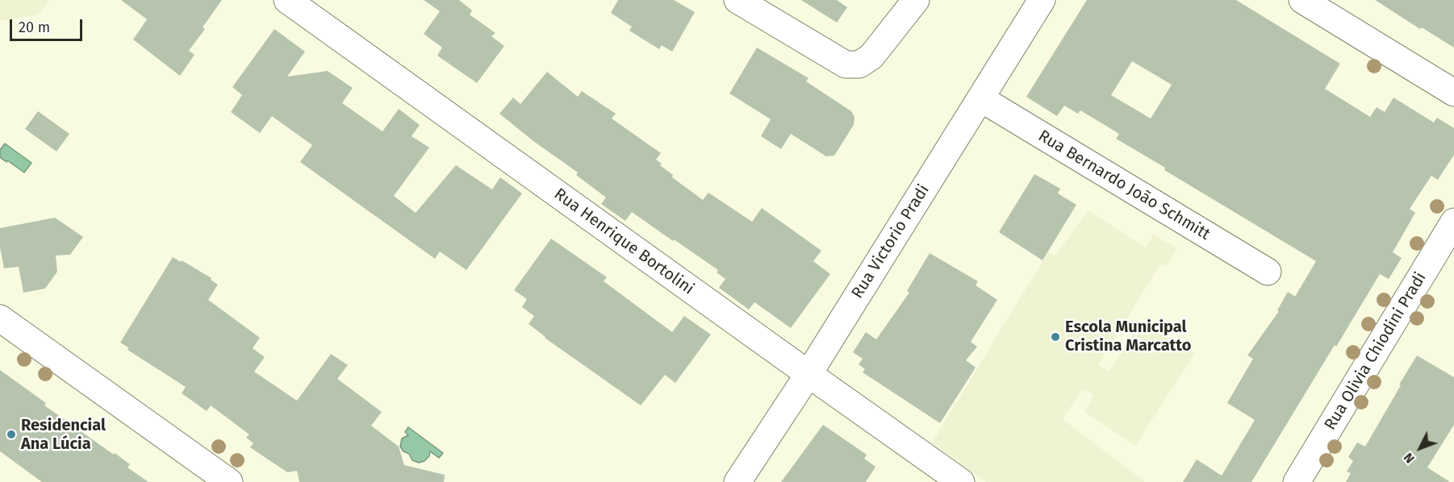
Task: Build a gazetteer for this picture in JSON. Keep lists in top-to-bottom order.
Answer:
{
  "streets": {
    "street": [
      "Rua Bernardo João Schmitt",
      "Rua Henrique Bortolini",
      "Rua Victorio Pradi",
      "Rua Olivia Chiodini Pradi"
    ]
  },
  "crossings": [
    ["Rua Bernardo João Schmitt", "Rua Victorio Pradi"],
    ["Rua Henrique Bortolini", "Rua Victorio Pradi"]
  ],
  "places": ["Escola Municipal Cristina Marcatto", "Residencial Ana Lúcia"],
  "scale_bar": "20 m",
  "north": "bottom left"
}
